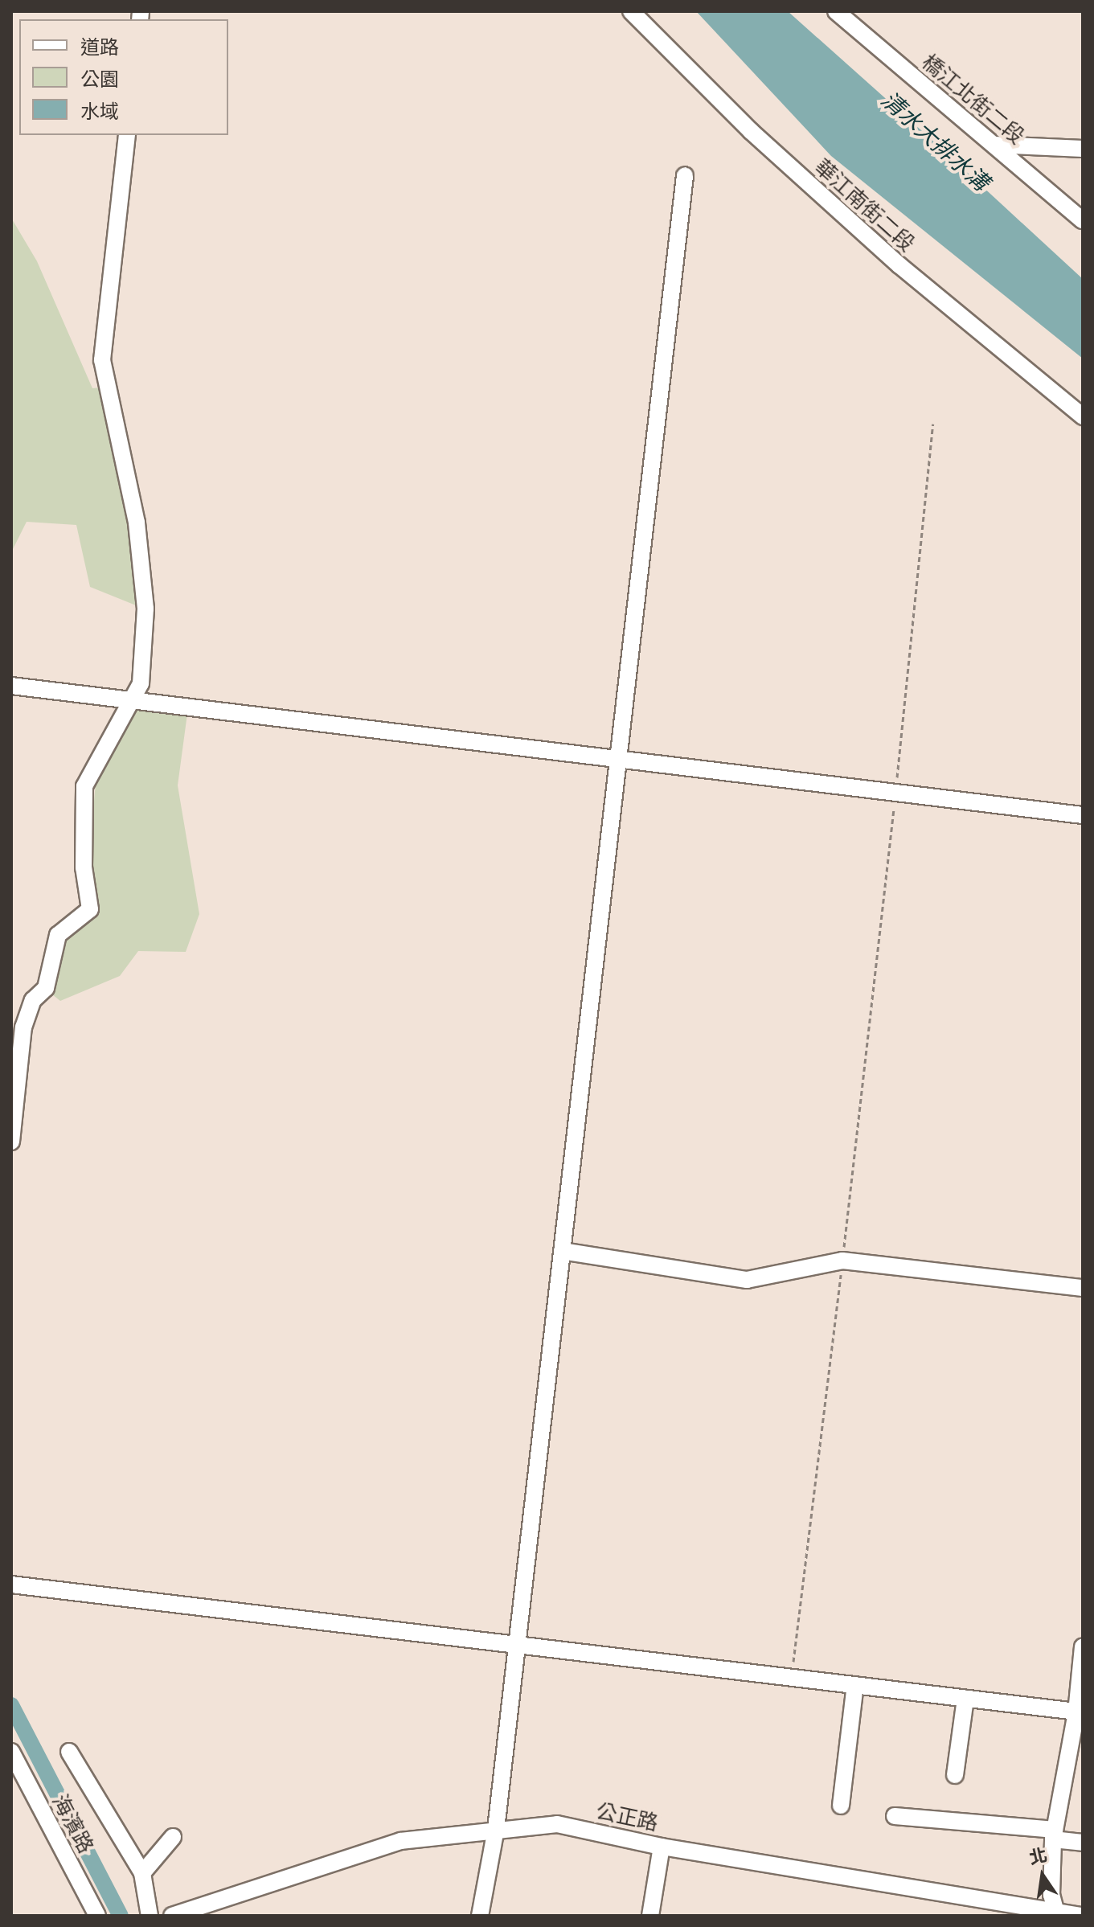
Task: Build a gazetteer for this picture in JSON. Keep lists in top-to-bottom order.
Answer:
{
  "streets": {
    "street": [
      "橋江北街二段",
      "華江南街二段",
      "公正路",
      "海濱路"
    ]
  },
  "water": ["清水大排水溝"],
  "legend": ["道路", "公園", "水域"],
  "north": "top"
}
